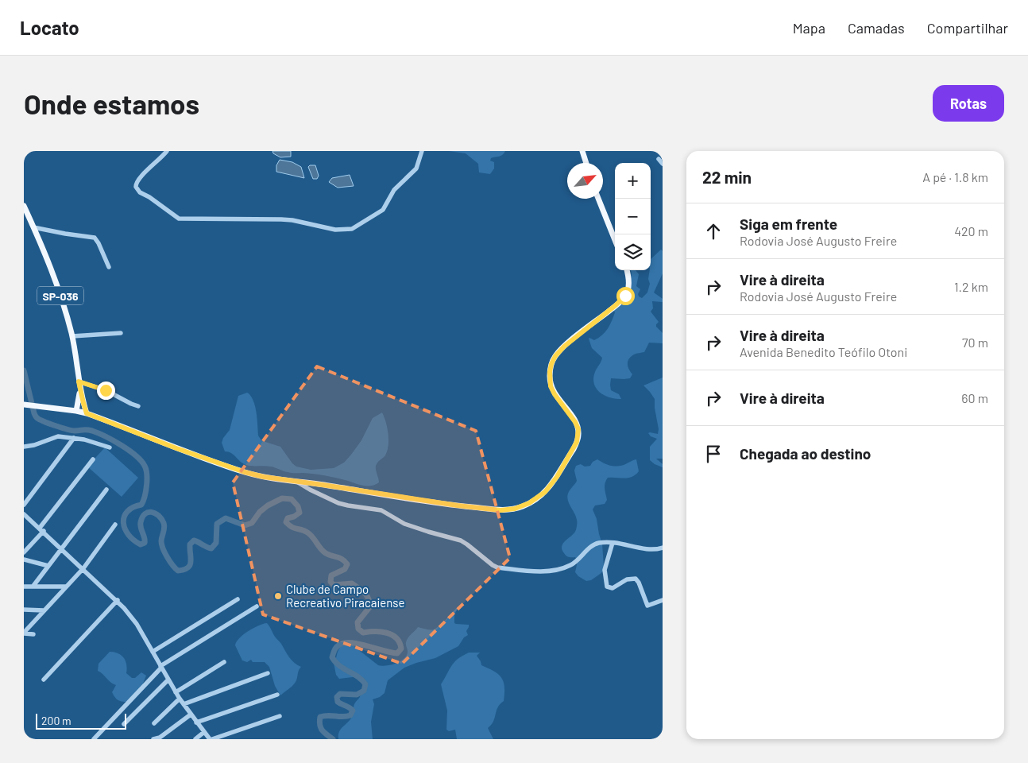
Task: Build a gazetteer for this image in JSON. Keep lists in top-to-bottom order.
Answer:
{
  "streets": {
    "main road": ["SP-036"]
  },
  "places": ["Clube de Campo Recreativo Piracaiense"],
  "scale_bar": "200 m",
  "north": "top right",
  "page": {
    "header": "Locato",
    "nav": ["Mapa", "Camadas", "Compartilhar"],
    "buttons": "Rotas",
    "title": "Onde estamos",
    "heading": ["22 min", "A pé · 1.8 km"],
    "map_buttons": ["+", "−"],
    "list": [
      ["Siga em frente", "Rodovia José Augusto Freire", "420 m"],
      ["Vire à direita", "Rodovia José Augusto Freire", "1.2 km"],
      ["Vire à direita", "Avenida Benedito Teófilo Otoni", "70 m"],
      ["Vire à direita", "60 m"],
      "Chegada ao destino"
    ],
    "scale": "200 m"
  }
}
